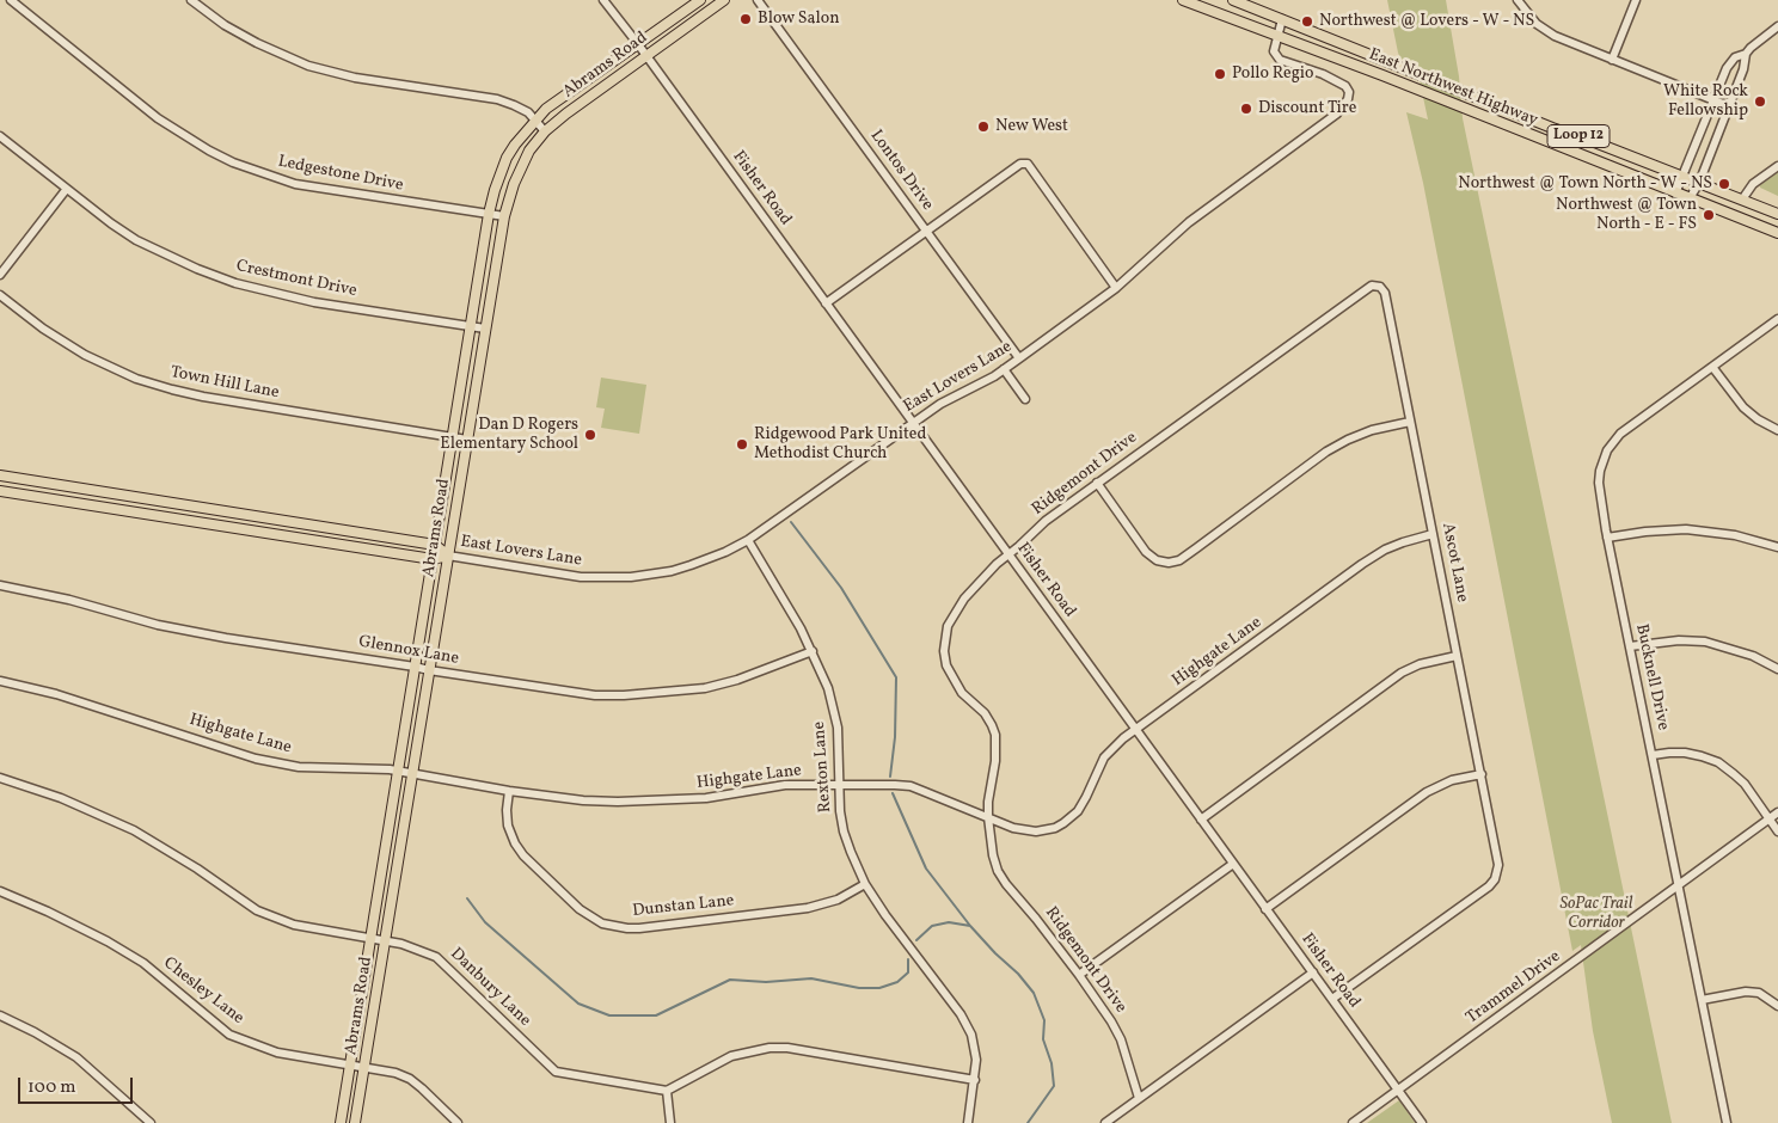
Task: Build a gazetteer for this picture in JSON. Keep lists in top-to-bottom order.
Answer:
{
  "streets": {
    "main road": [
      "Abrams Road",
      "East Northwest Highway",
      "Loop 12",
      "East Lovers Lane"
    ],
    "street": [
      "Lontos Drive",
      "Ledgestone Drive",
      "Fisher Road",
      "Crestmont Drive",
      "Town Hill Lane",
      "Ridgemont Drive",
      "Ascot Lane",
      "Glennox Lane",
      "Highgate Lane",
      "Bucknell Drive",
      "Rexton Lane",
      "Dunstan Lane",
      "Danbury Lane",
      "Trammel Drive",
      "Chesley Lane"
    ]
  },
  "crossings": [
    ["Abrams Road", "Ledgestone Drive"],
    ["Abrams Road", "Fisher Road"],
    ["Abrams Road", "Crestmont Drive"],
    ["Abrams Road", "East Lovers Lane"],
    ["Abrams Road", "Town Hill Lane"],
    ["Abrams Road", "Glennox Lane"],
    ["Abrams Road", "Highgate Lane"],
    ["Abrams Road", "Danbury Lane"],
    ["Abrams Road", "Chesley Lane"],
    ["East Northwest Highway", "East Lovers Lane"],
    ["Lontos Drive", "East Lovers Lane"],
    ["Fisher Road", "East Lovers Lane"],
    ["Fisher Road", "Ridgemont Drive"],
    ["Fisher Road", "Ascot Lane"],
    ["Fisher Road", "Highgate Lane"],
    ["Fisher Road", "Trammel Drive"],
    ["East Lovers Lane", "Rexton Lane"],
    ["Ridgemont Drive", "Ascot Lane"],
    ["Ridgemont Drive", "Highgate Lane"],
    ["Ascot Lane", "Highgate Lane"],
    ["Glennox Lane", "Rexton Lane"],
    ["Highgate Lane", "Rexton Lane"],
    ["Highgate Lane", "Dunstan Lane"],
    ["Bucknell Drive", "Trammel Drive"],
    ["Rexton Lane", "Dunstan Lane"]
  ],
  "parks": ["SoPac Trail Corridor"],
  "places": [
    "Blow Salon",
    "Northwest @ Lovers - W - NS",
    "Pollo Regio",
    "White Rock Fellowship",
    "Discount Tire",
    "New West",
    "Northwest @ Town North - W - NS",
    "Northwest @ Town North - E - FS",
    "Dan D Rogers Elementary School",
    "Ridgewood Park United Methodist Church"
  ],
  "scale_bar": "100 m"
}
